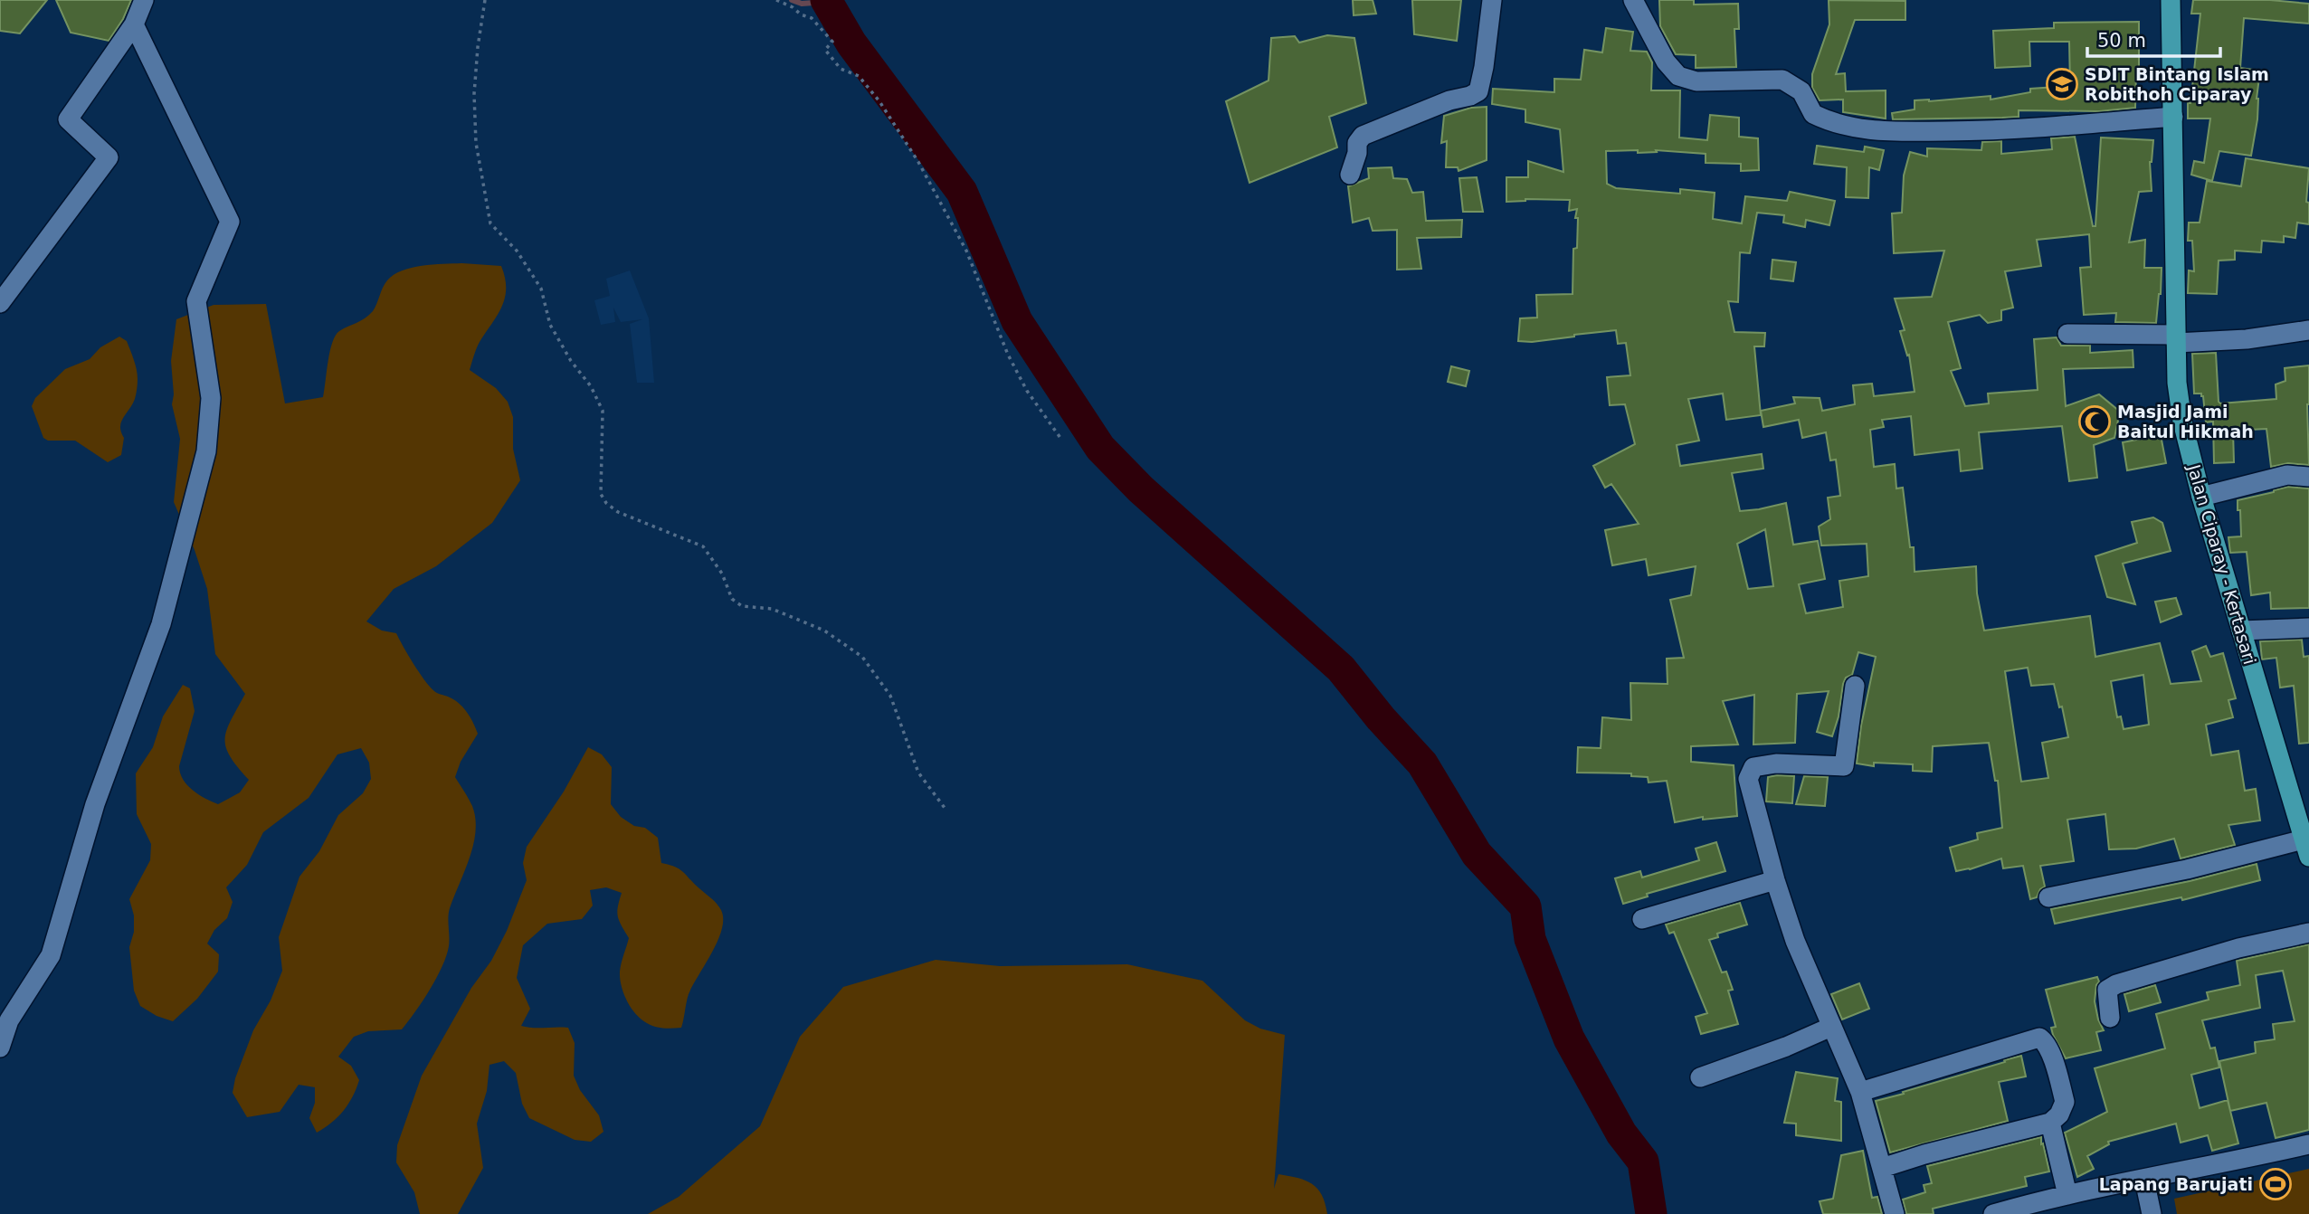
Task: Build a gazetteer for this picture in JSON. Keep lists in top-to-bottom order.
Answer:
{
  "streets": {
    "main road": ["Jalan Ciparay - Kertasari"]
  },
  "places": {
    "school or university": ["SDIT Bintang Islam Robithoh Ciparay"],
    "mosque": ["Masjid Jami Baitul Hikmah"],
    "sports": ["Lapang Barujati"]
  },
  "scale_bar": "50 m"
}
